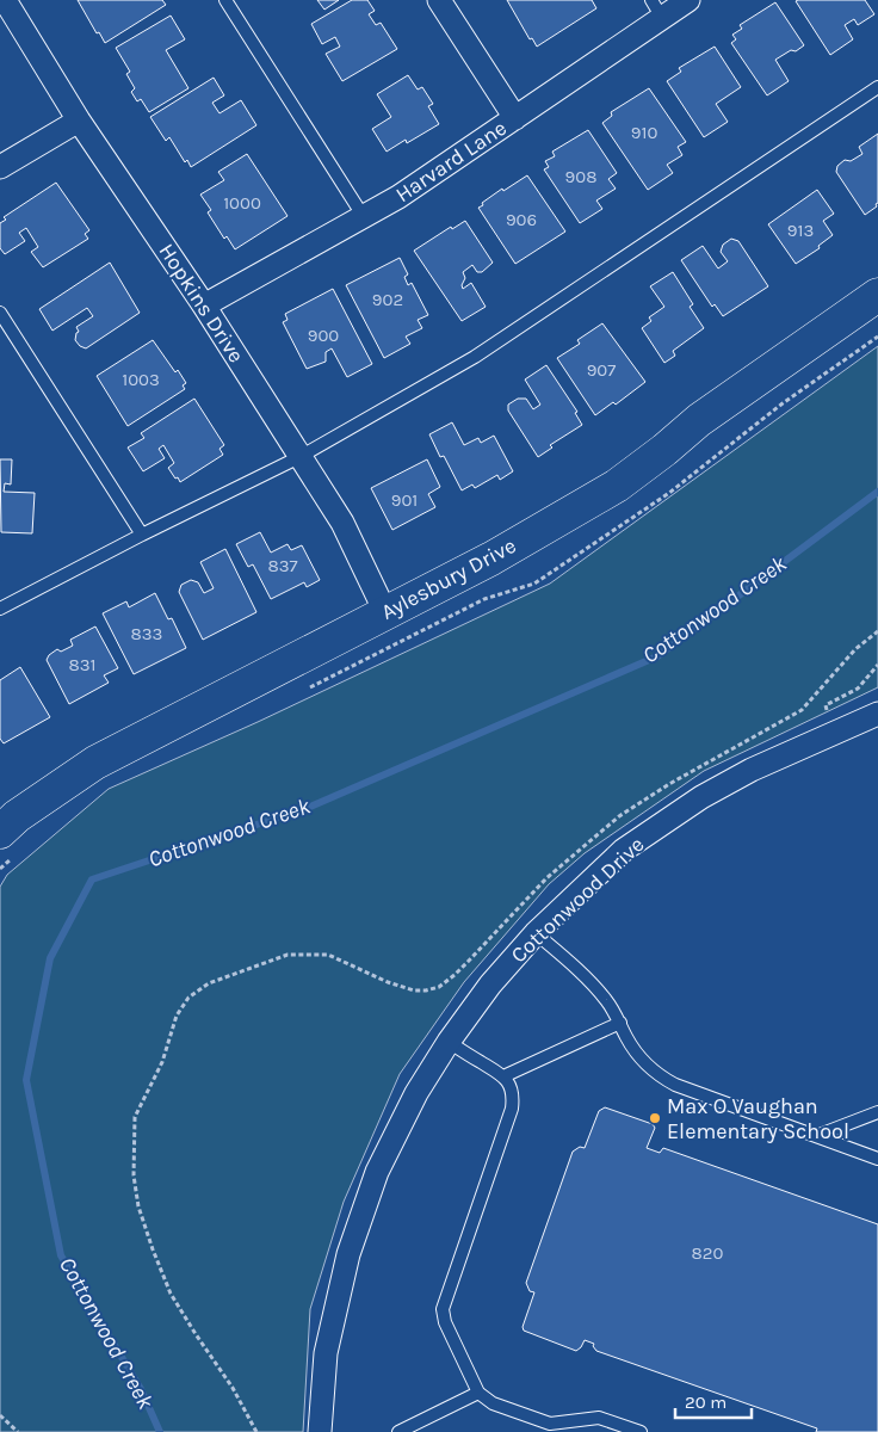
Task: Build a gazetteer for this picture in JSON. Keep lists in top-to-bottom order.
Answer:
{
  "streets": {
    "street": [
      "Harvard Lane",
      "Hopkins Drive",
      "Aylesbury Drive",
      "Cottonwood Drive"
    ]
  },
  "crossings": [
    ["Harvard Lane", "Hopkins Drive"],
    ["Hopkins Drive", "Aylesbury Drive"]
  ],
  "water": ["Cottonwood Creek"],
  "places": ["Max O Vaughan Elementary School"],
  "house_numbers": [
    "910",
    "908",
    "1000",
    "906",
    "913",
    "902",
    "900",
    "907",
    "1003",
    "901",
    "837",
    "833",
    "831",
    "820"
  ],
  "scale_bar": "20 m"
}
